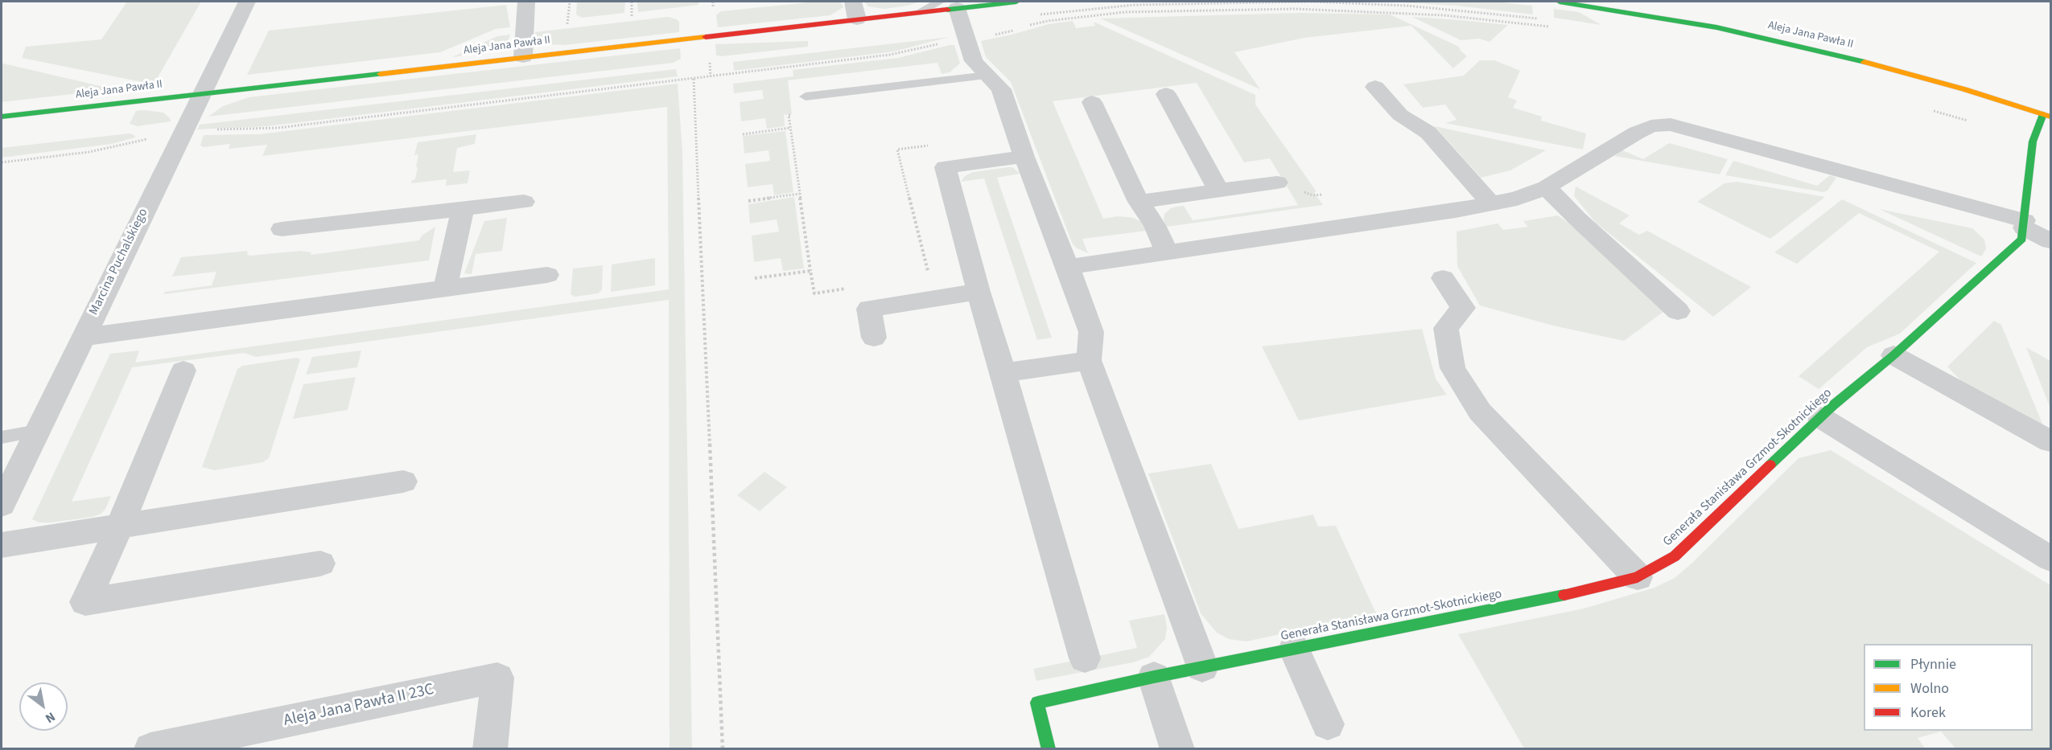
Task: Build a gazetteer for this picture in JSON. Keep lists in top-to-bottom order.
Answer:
{
  "streets": {
    "street": [
      "Aleja Jana Pawła II",
      "Marcina Puchalskiego",
      "Generała Stanisława Grzmot-Skotnickiego",
      "Aleja Jana Pawła II 23C"
    ]
  },
  "crossings": [
    ["Aleja Jana Pawła II", "Marcina Puchalskiego"],
    ["Aleja Jana Pawła II", "Generała Stanisława Grzmot-Skotnickiego"]
  ],
  "legend": ["Płynnie", "Wolno", "Korek"],
  "north": "bottom right"
}
